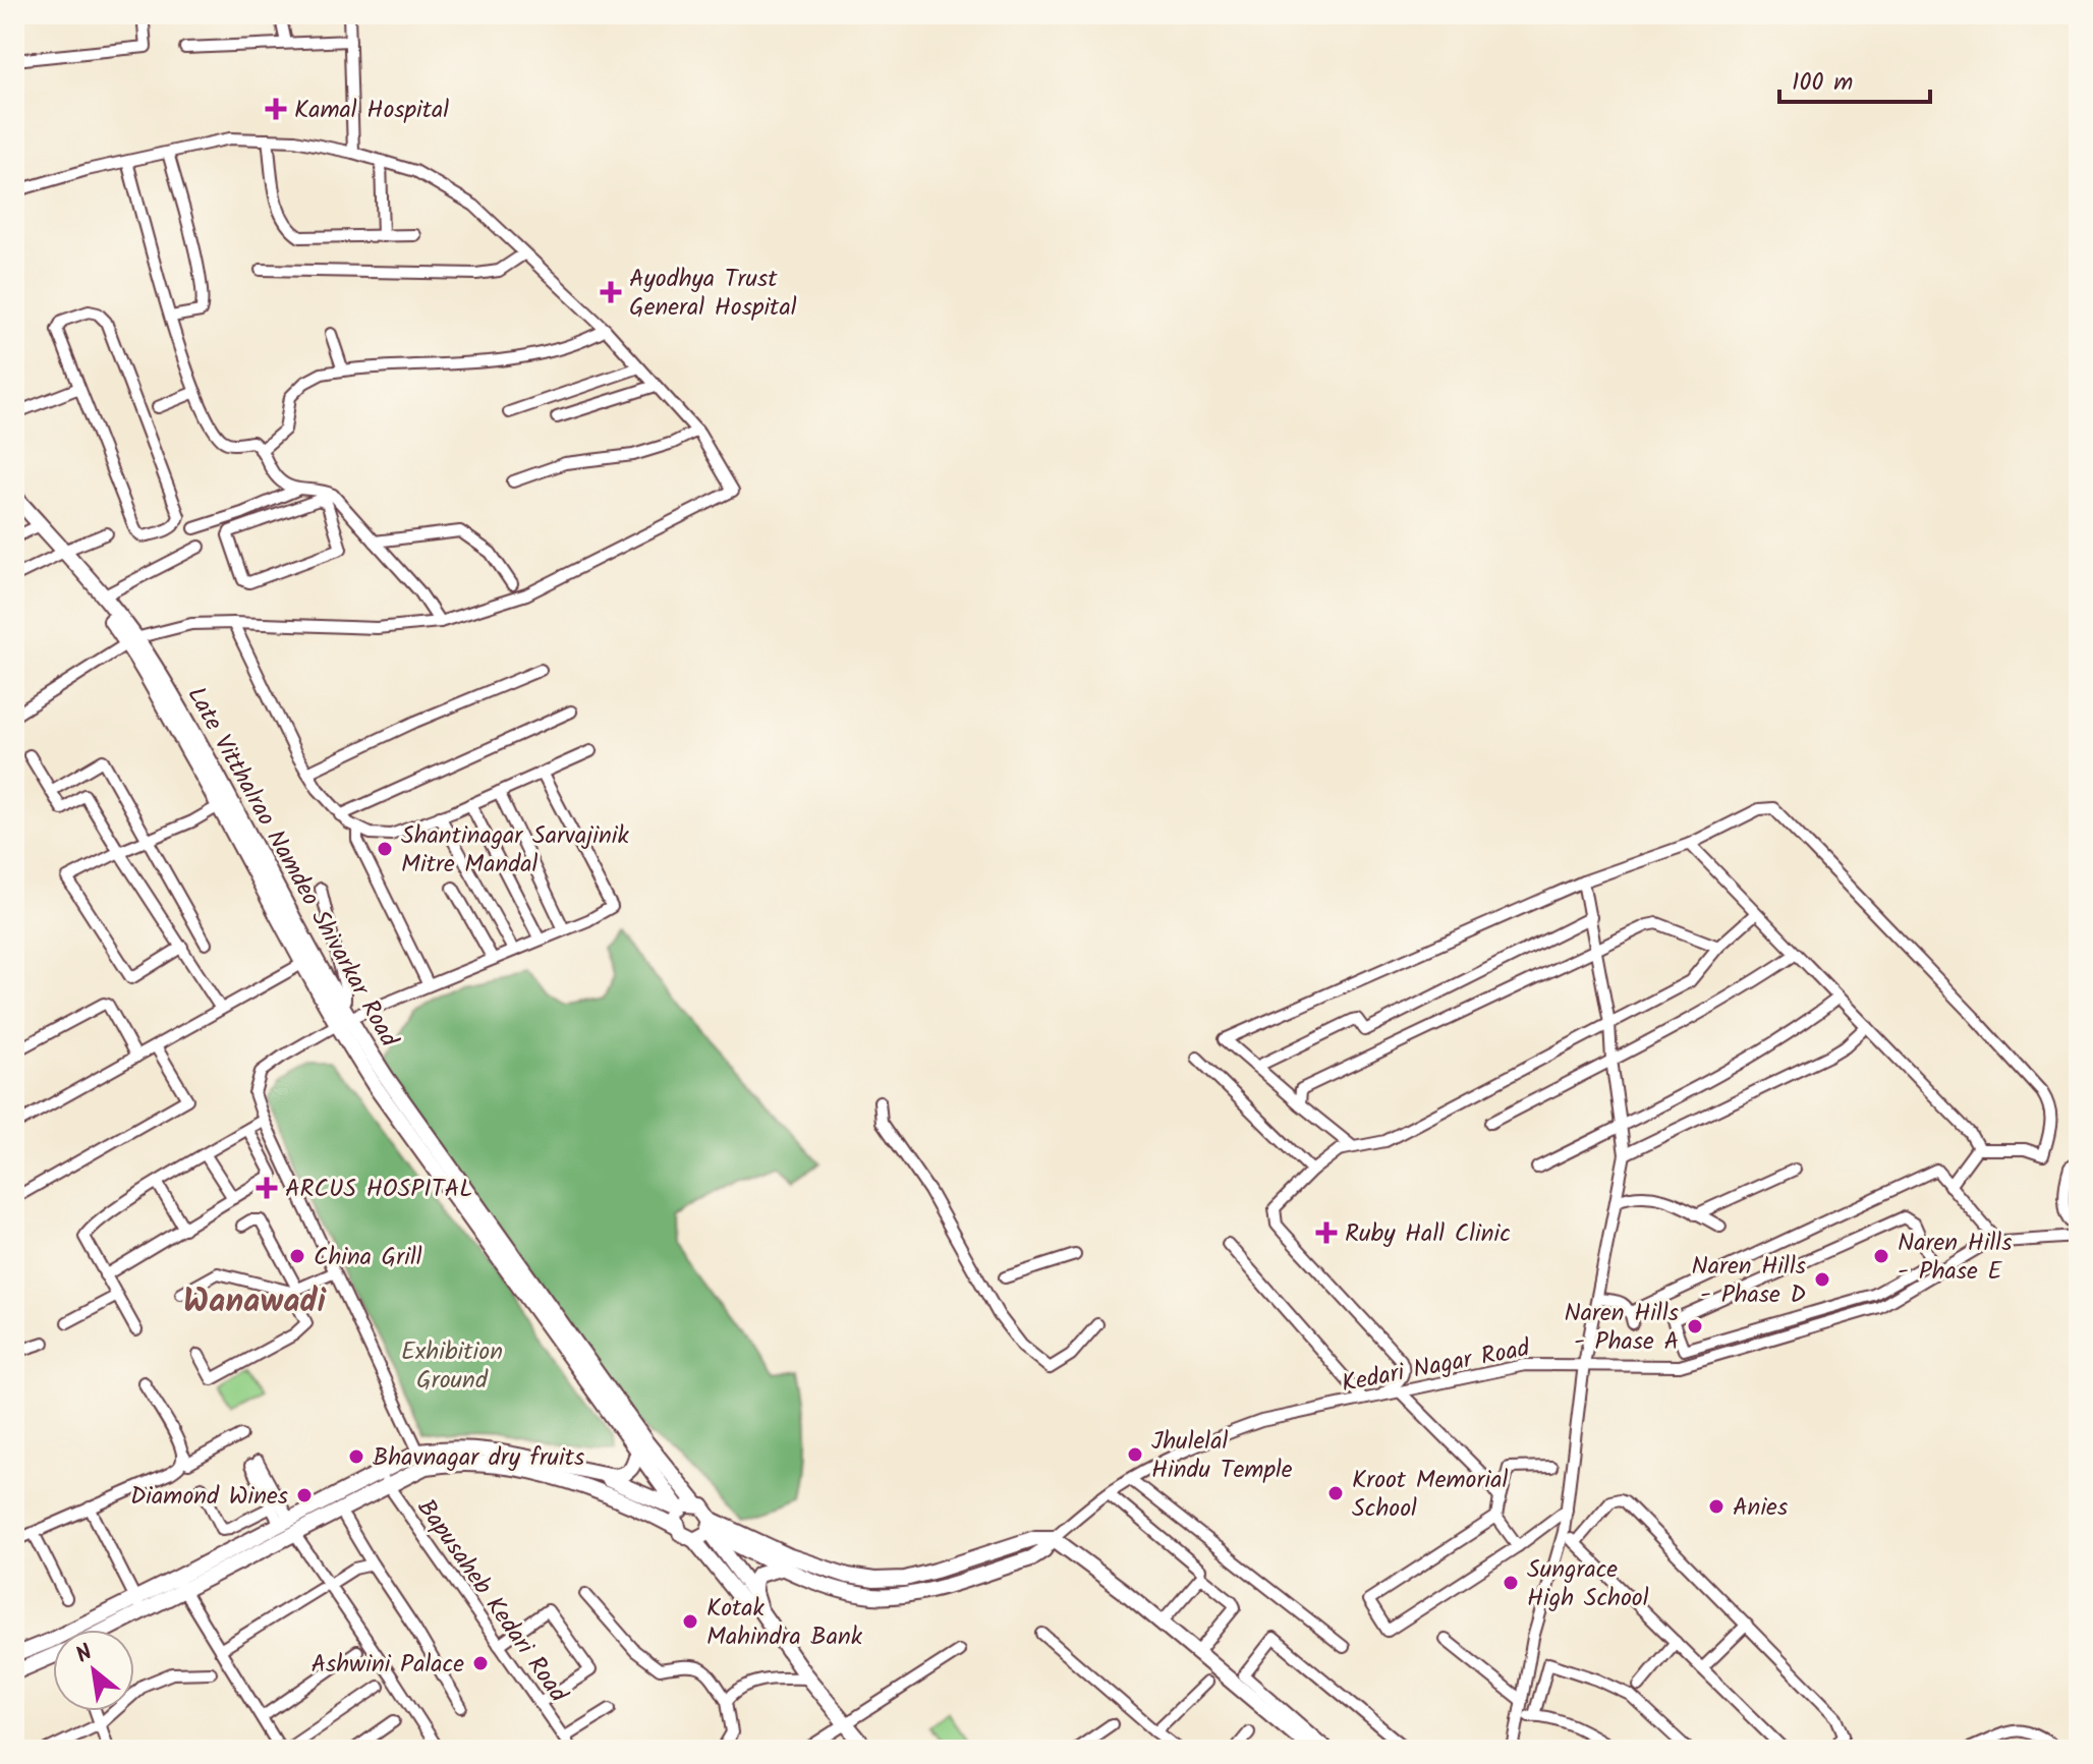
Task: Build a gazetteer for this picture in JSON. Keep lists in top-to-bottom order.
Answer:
{
  "streets": {
    "street": ["Late Vitthalrao Namdeo Shivarkar Road", "Kedari Nagar Road", "Bapusaheb Kedari Road"]
  },
  "districts": ["Wanawadi"],
  "parks": ["Exhibition Ground"],
  "places": {
    "health": [
      "Kamal Hospital",
      "Ayodhya Trust General Hospital",
      "ARCUS HOSPITAL",
      "Ruby Hall Clinic"
    ],
    "other": [
      "Shantinagar Sarvajinik Mitre Mandal",
      "China Grill",
      "Naren Hills - Phase E",
      "Naren Hills - Phase D",
      "Naren Hills - Phase A",
      "Jhulelal Hindu Temple",
      "Bhavnagar dry fruits",
      "Kroot Memorial School",
      "Diamond Wines",
      "Anies",
      "Sungrace High School",
      "Kotak Mahindra Bank",
      "Ashwini Palace"
    ]
  },
  "scale_bar": "100 m",
  "north": "top left"
}
